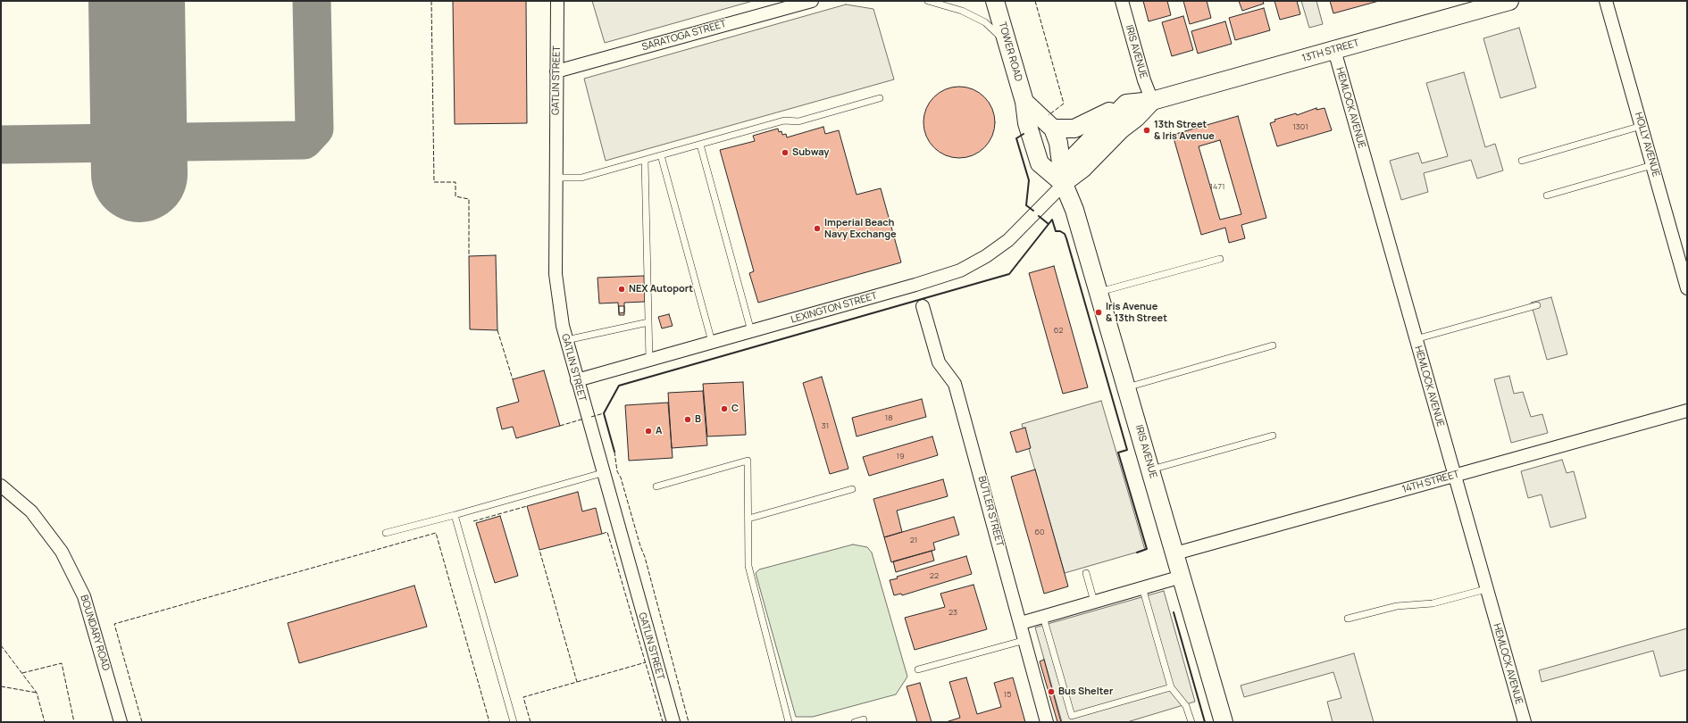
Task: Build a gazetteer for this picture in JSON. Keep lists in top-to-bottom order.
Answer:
{
  "streets": {
    "main road": ["13TH STREET", "TOWER ROAD", "IRIS AVENUE"],
    "street": [
      "SARATOGA STREET",
      "GATLIN STREET",
      "HEMLOCK AVENUE",
      "HOLLY AVENUE",
      "LEXINGTON STREET",
      "14TH STREET",
      "BUTLER STREET",
      "BOUNDARY ROAD"
    ]
  },
  "crossings": [
    ["SARATOGA STREET", "GATLIN STREET"],
    ["13TH STREET", "TOWER ROAD"],
    ["13TH STREET", "IRIS AVENUE"],
    ["13TH STREET", "HEMLOCK AVENUE"],
    ["13TH STREET", "LEXINGTON STREET"],
    ["TOWER ROAD", "IRIS AVENUE"],
    ["TOWER ROAD", "LEXINGTON STREET"],
    ["IRIS AVENUE", "LEXINGTON STREET"],
    ["IRIS AVENUE", "14TH STREET"],
    ["GATLIN STREET", "LEXINGTON STREET"],
    ["HEMLOCK AVENUE", "14TH STREET"]
  ],
  "places": [
    "13th Street & Iris Avenue",
    "Subway",
    "Imperial Beach Navy Exchange",
    "NEX Autoport",
    "Iris Avenue & 13th Street",
    "C",
    "B",
    "A",
    "Bus Shelter"
  ],
  "house_numbers": [
    "1301",
    "1471",
    "62",
    "18",
    "31",
    "19",
    "60",
    "21",
    "22",
    "23",
    "15"
  ]
}
